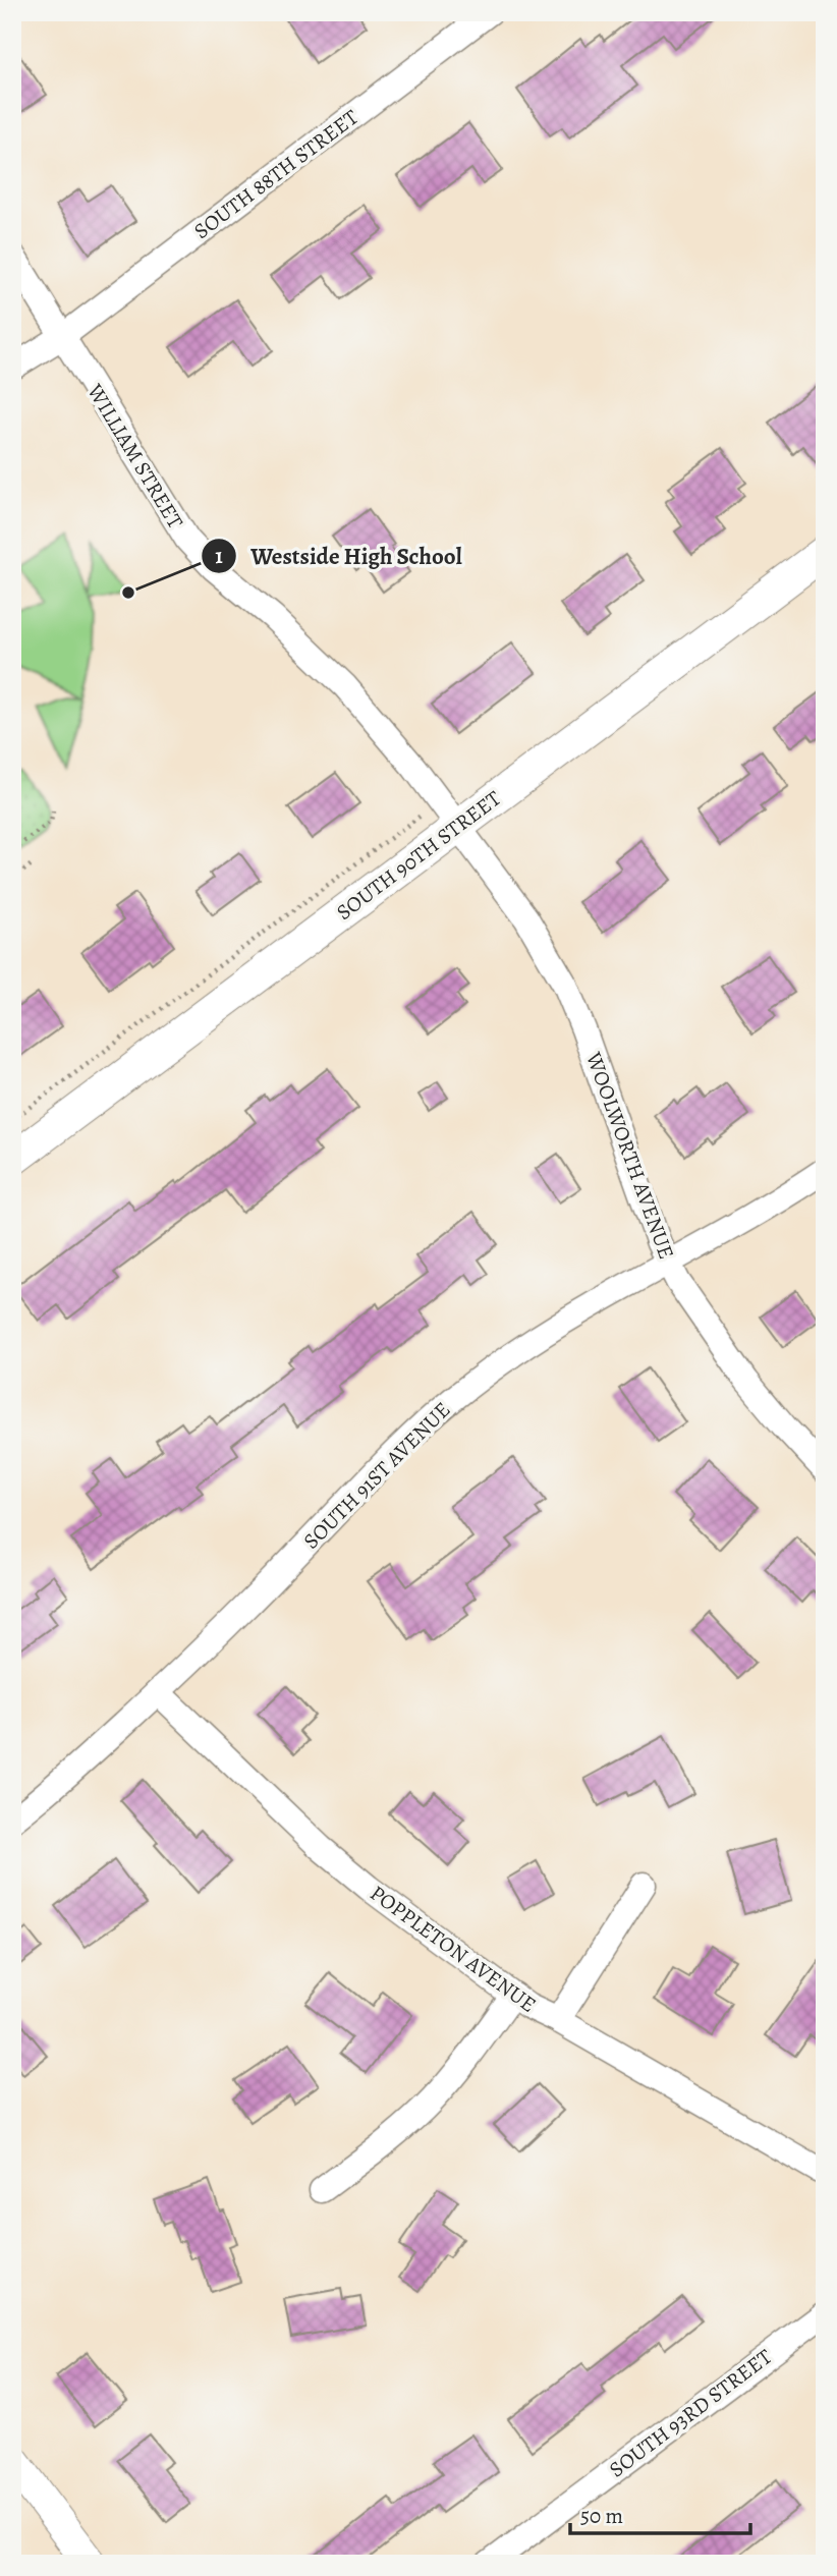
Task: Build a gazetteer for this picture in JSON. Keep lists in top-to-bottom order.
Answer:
{
  "streets": {
    "main road": ["SOUTH 90TH STREET"],
    "street": [
      "SOUTH 88TH STREET",
      "WILLIAM STREET",
      "WOOLWORTH AVENUE",
      "SOUTH 91ST AVENUE",
      "POPPLETON AVENUE",
      "SOUTH 93RD STREET"
    ]
  },
  "crossings": [
    ["SOUTH 88TH STREET", "WILLIAM STREET"],
    ["WILLIAM STREET", "SOUTH 90TH STREET"],
    ["WILLIAM STREET", "WOOLWORTH AVENUE"],
    ["SOUTH 90TH STREET", "WOOLWORTH AVENUE"],
    ["WOOLWORTH AVENUE", "SOUTH 91ST AVENUE"],
    ["SOUTH 91ST AVENUE", "POPPLETON AVENUE"]
  ],
  "places": ["Westside High School"],
  "scale_bar": "50 m"
}
